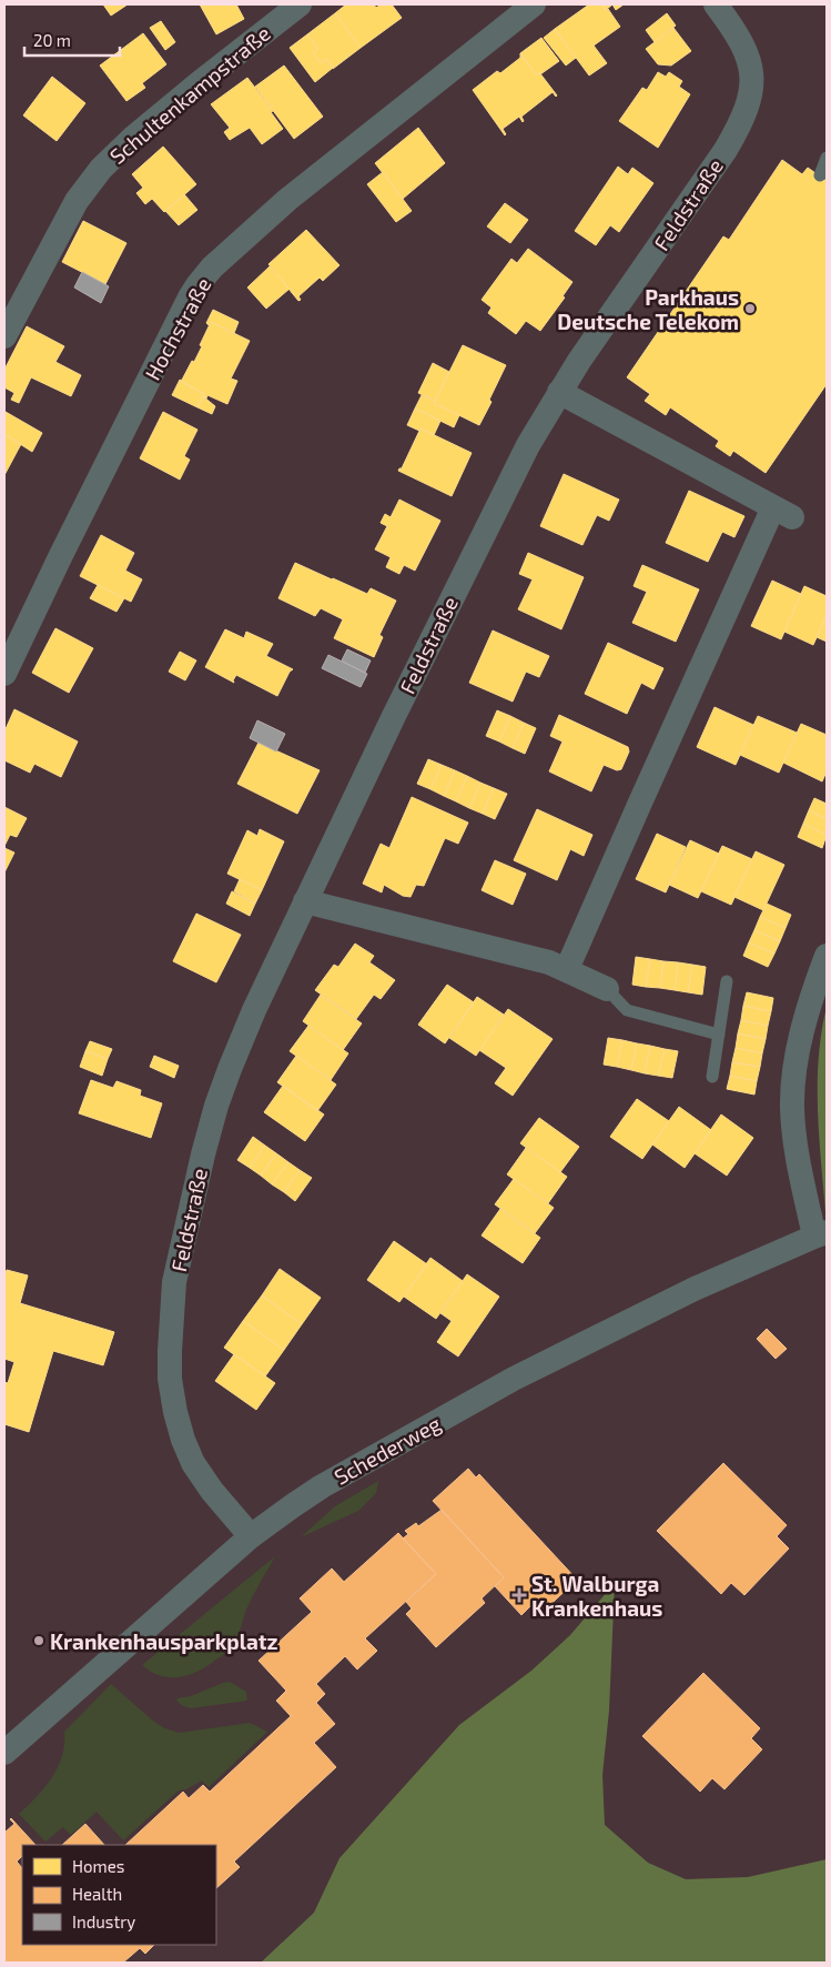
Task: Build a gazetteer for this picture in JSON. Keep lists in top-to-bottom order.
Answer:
{
  "streets": {
    "street": [
      "Schultenkampstraße",
      "Feldstraße",
      "Hochstraße",
      "Schederweg"
    ]
  },
  "crossings": [
    ["Feldstraße", "Schederweg"]
  ],
  "places": {
    "other": ["Parkhaus Deutsche Telekom", "Krankenhausparkplatz"],
    "health": ["St. Walburga Krankenhaus"]
  },
  "legend": ["Homes", "Health", "Industry"],
  "scale_bar": "20 m"
}
